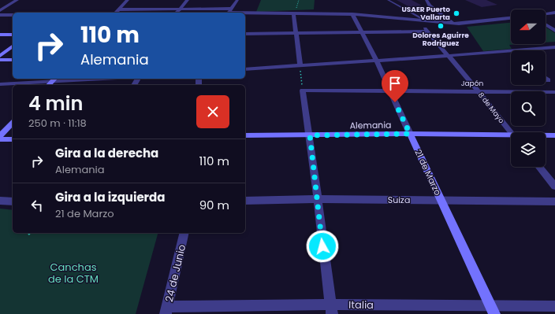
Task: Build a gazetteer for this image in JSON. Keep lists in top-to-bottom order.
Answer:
{
  "streets": {
    "street": [
      "Japón",
      "8 de Mayo",
      "Alemania",
      "21 de Marzo",
      "Suiza",
      "24 de Junio",
      "Italia"
    ]
  },
  "crossings": [
    ["Japón", "8 de Mayo"],
    ["Japón", "21 de Marzo"],
    ["Alemania", "21 de Marzo"],
    ["21 de Marzo", "Suiza"],
    ["21 de Marzo", "Italia"],
    ["24 de Junio", "Italia"]
  ],
  "parks": ["Canchas de la CTM"],
  "places": ["USAER Puerto Vallarta", "Dolores Aguirre Rodriguez"],
  "north": "left",
  "page": {
    "turn": ["110 m", "Alemania"],
    "heading": ["4 min", "250 m · 11:18"],
    "list": [
      {
        "name": "Gira a la derecha",
        "note": "Alemania",
        "value": "110 m"
      },
      {
        "name": "Gira a la izquierda",
        "note": "21 de Marzo",
        "value": "90 m"
      }
    ]
  }
}
